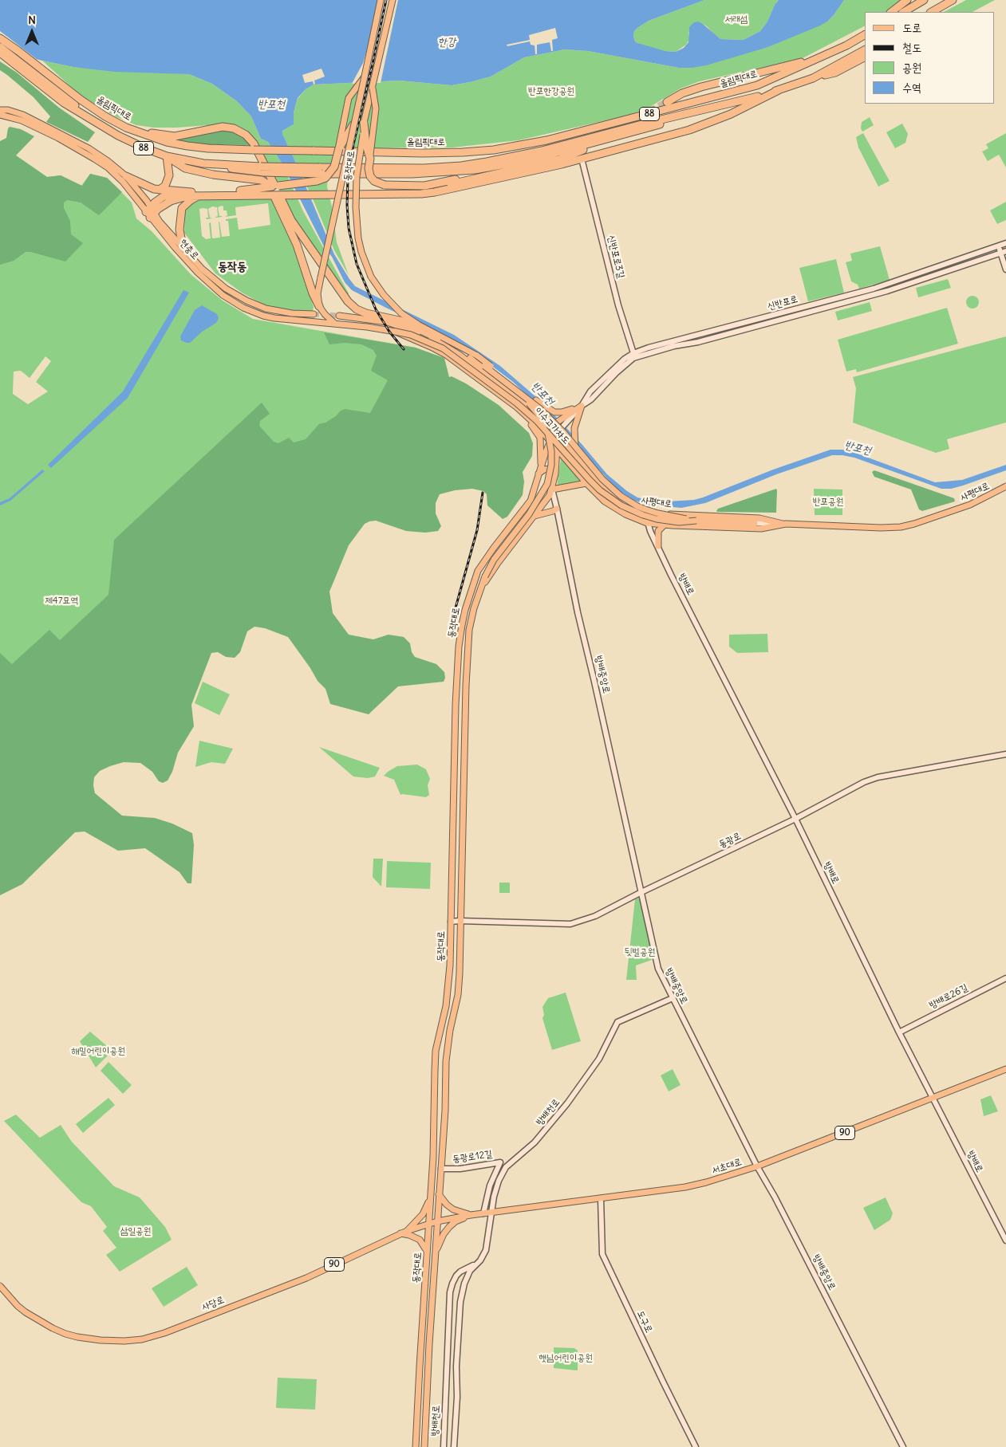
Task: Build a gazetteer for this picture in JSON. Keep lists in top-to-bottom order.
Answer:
{
  "streets": {
    "highway": ["올림픽대로", "88"],
    "main road": [
      "동작대로",
      "현충로",
      "이수고가차도",
      "사평대로",
      "90",
      "서초대로",
      "사당로"
    ],
    "street": [
      "신반포로3길",
      "신반포로",
      "방배로",
      "방배중앙로",
      "동광로",
      "방배로26길",
      "방배천로",
      "동광로12길",
      "도구로"
    ]
  },
  "crossings": [
    ["동작대로", "현충로"],
    ["동작대로", "신반포로"],
    ["동작대로", "이수고가차도"],
    ["동작대로", "사평대로"],
    ["동작대로", "방배중앙로"],
    ["동작대로", "동광로"],
    ["동작대로", "동광로12길"],
    ["동작대로", "서초대로"],
    ["동작대로", "사당로"],
    ["현충로", "이수고가차도"],
    ["신반포로3길", "신반포로"],
    ["신반포로", "사평대로"],
    ["이수고가차도", "사평대로"],
    ["사평대로", "방배로"],
    ["방배로", "동광로"],
    ["방배로", "방배로26길"],
    ["방배로", "서초대로"],
    ["방배중앙로", "동광로"],
    ["방배중앙로", "방배천로"],
    ["방배중앙로", "서초대로"],
    ["방배천로", "서초대로"],
    ["동광로12길", "서초대로"],
    ["서초대로", "사당로"],
    ["서초대로", "도구로"]
  ],
  "districts": ["동작동"],
  "water": ["한강", "반포천"],
  "parks": [
    "서래섬",
    "반포한강공원",
    "반포공원",
    "제47묘역",
    "뒷벌공원",
    "해밀어린이공원",
    "삼일공원",
    "햇님어린이공원"
  ],
  "legend": [
    "도로",
    "철도",
    "공원",
    "수역"
  ],
  "north": "top"
}
